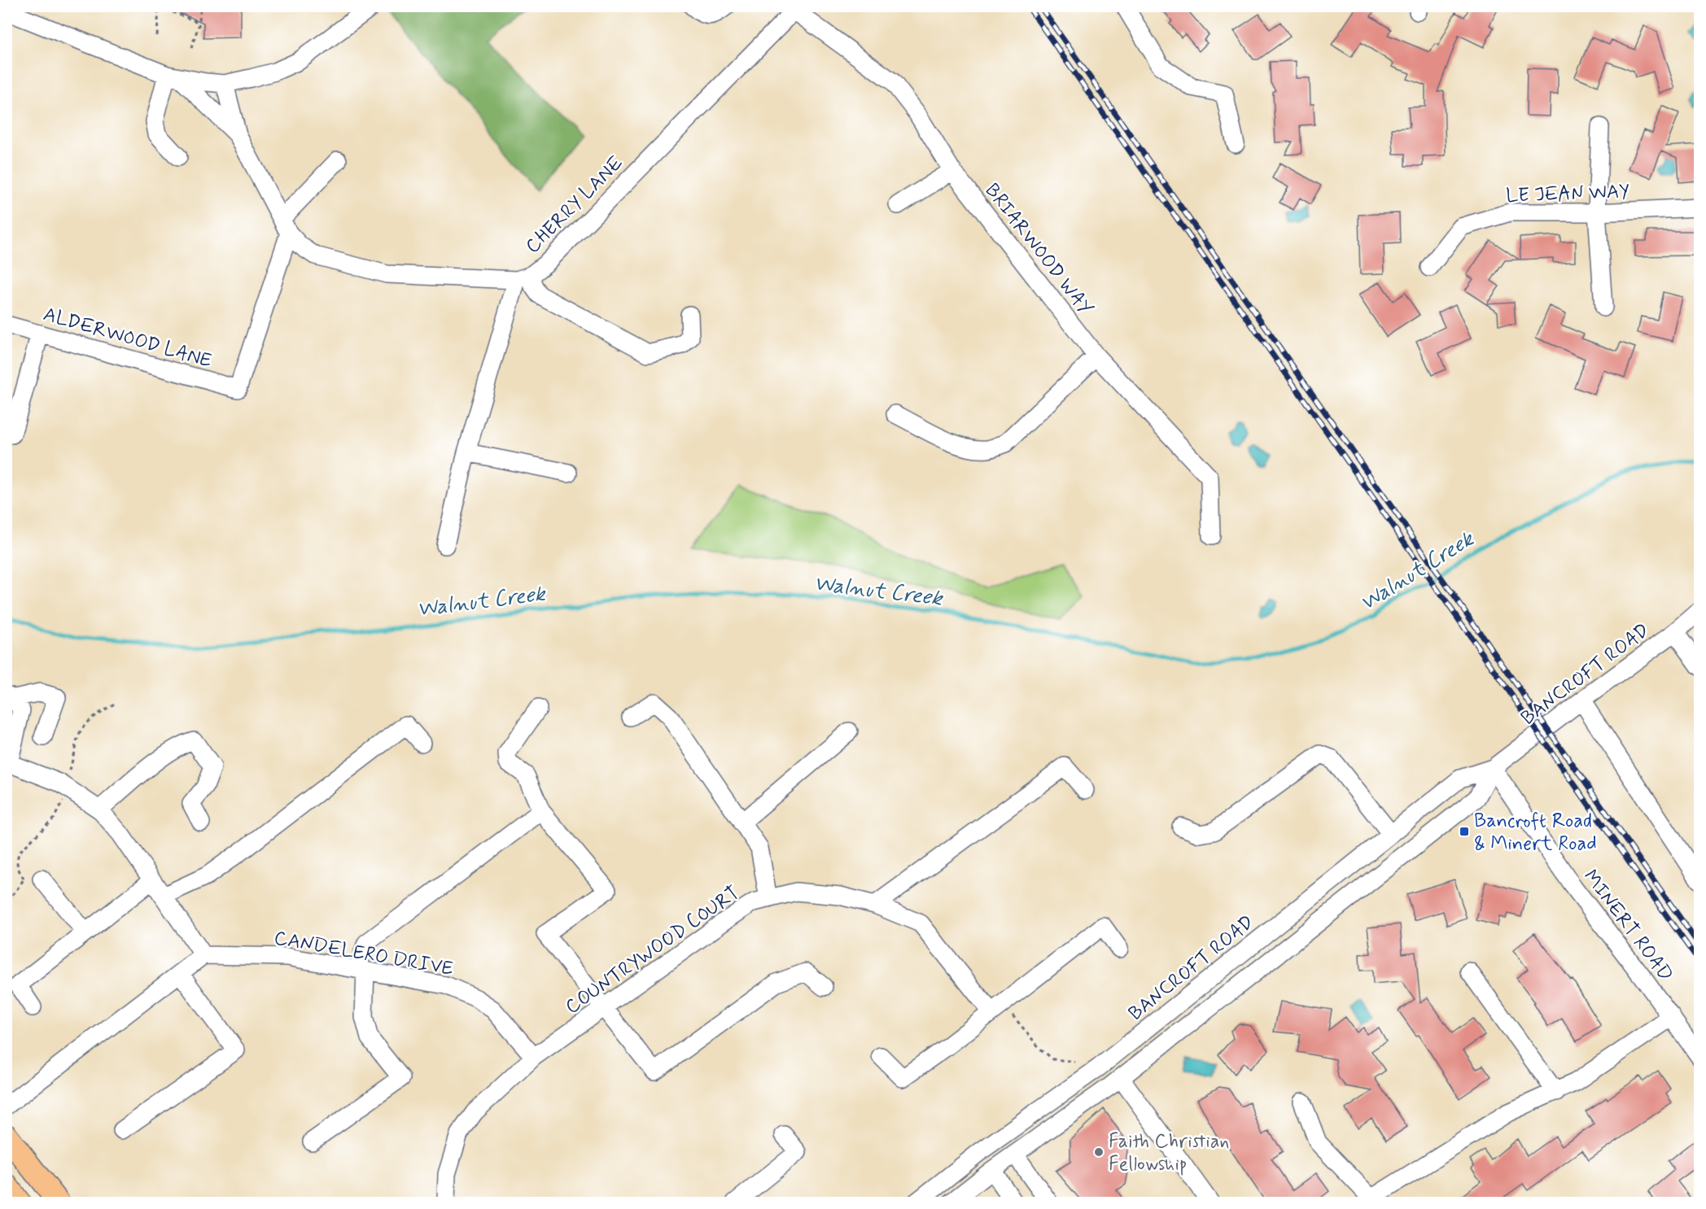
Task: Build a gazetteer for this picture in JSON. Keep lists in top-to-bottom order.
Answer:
{
  "streets": {
    "street": [
      "LE JEAN WAY",
      "CHERRY LANE",
      "BRIARWOOD WAY",
      "ALDERWOOD LANE",
      "BANCROFT ROAD",
      "MINERT ROAD",
      "COUNTRYWOOD COURT",
      "CANDELERO DRIVE"
    ]
  },
  "crossings": [
    ["CHERRY LANE", "BRIARWOOD WAY"],
    ["BANCROFT ROAD", "MINERT ROAD"],
    ["COUNTRYWOOD COURT", "CANDELERO DRIVE"]
  ],
  "water": ["Walnut Creek"],
  "places": {
    "transit": ["Bancroft Road & Minert Road"],
    "other": ["Faith Christian Fellowship"]
  }
}
